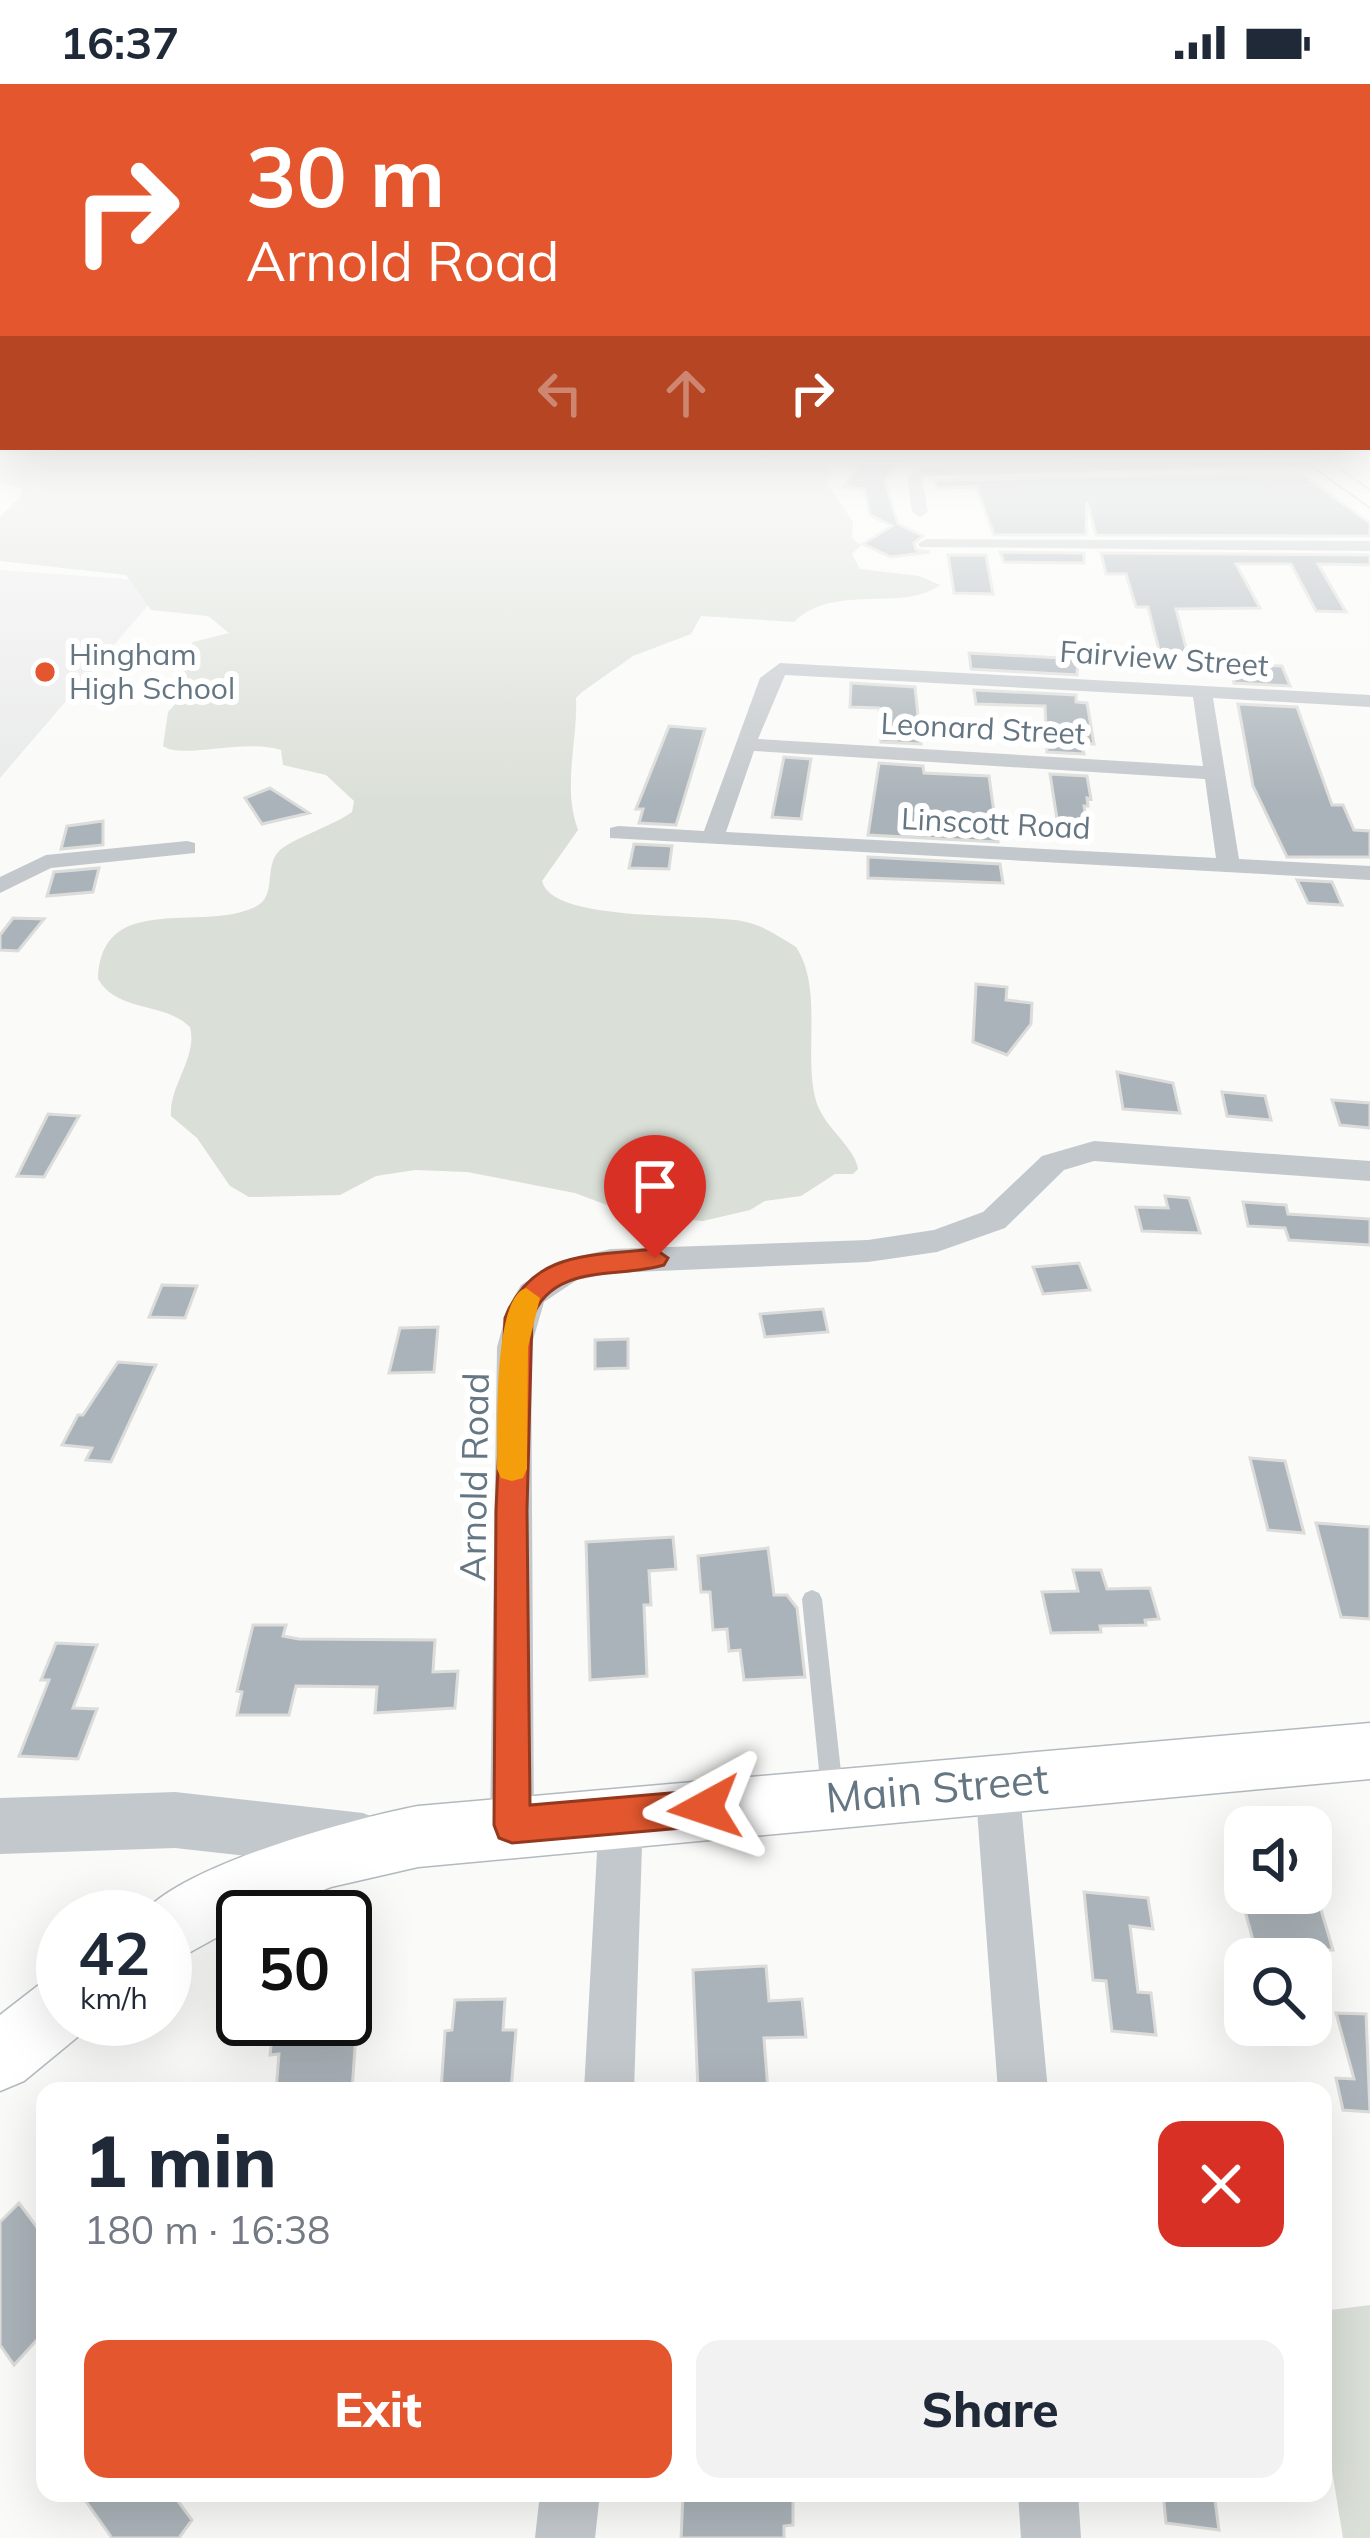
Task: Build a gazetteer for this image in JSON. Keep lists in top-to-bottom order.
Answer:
{
  "streets": {
    "main road": ["Main Street"],
    "street": [
      "Fairview Street",
      "Leonard Street",
      "Linscott Road",
      "Arnold Road"
    ]
  },
  "crossings": [
    ["Fairview Street", "Leonard Street"],
    ["Fairview Street", "Linscott Road"],
    ["Arnold Road", "Main Street"]
  ],
  "places": ["Hingham High School"],
  "page": {
    "status": "16:37",
    "turn": ["30 m", "Arnold Road"],
    "speed": "42 km/h",
    "limit": "50",
    "heading": ["1 min", "180 m · 16:38"],
    "buttons": ["Exit", "Share"]
  }
}
